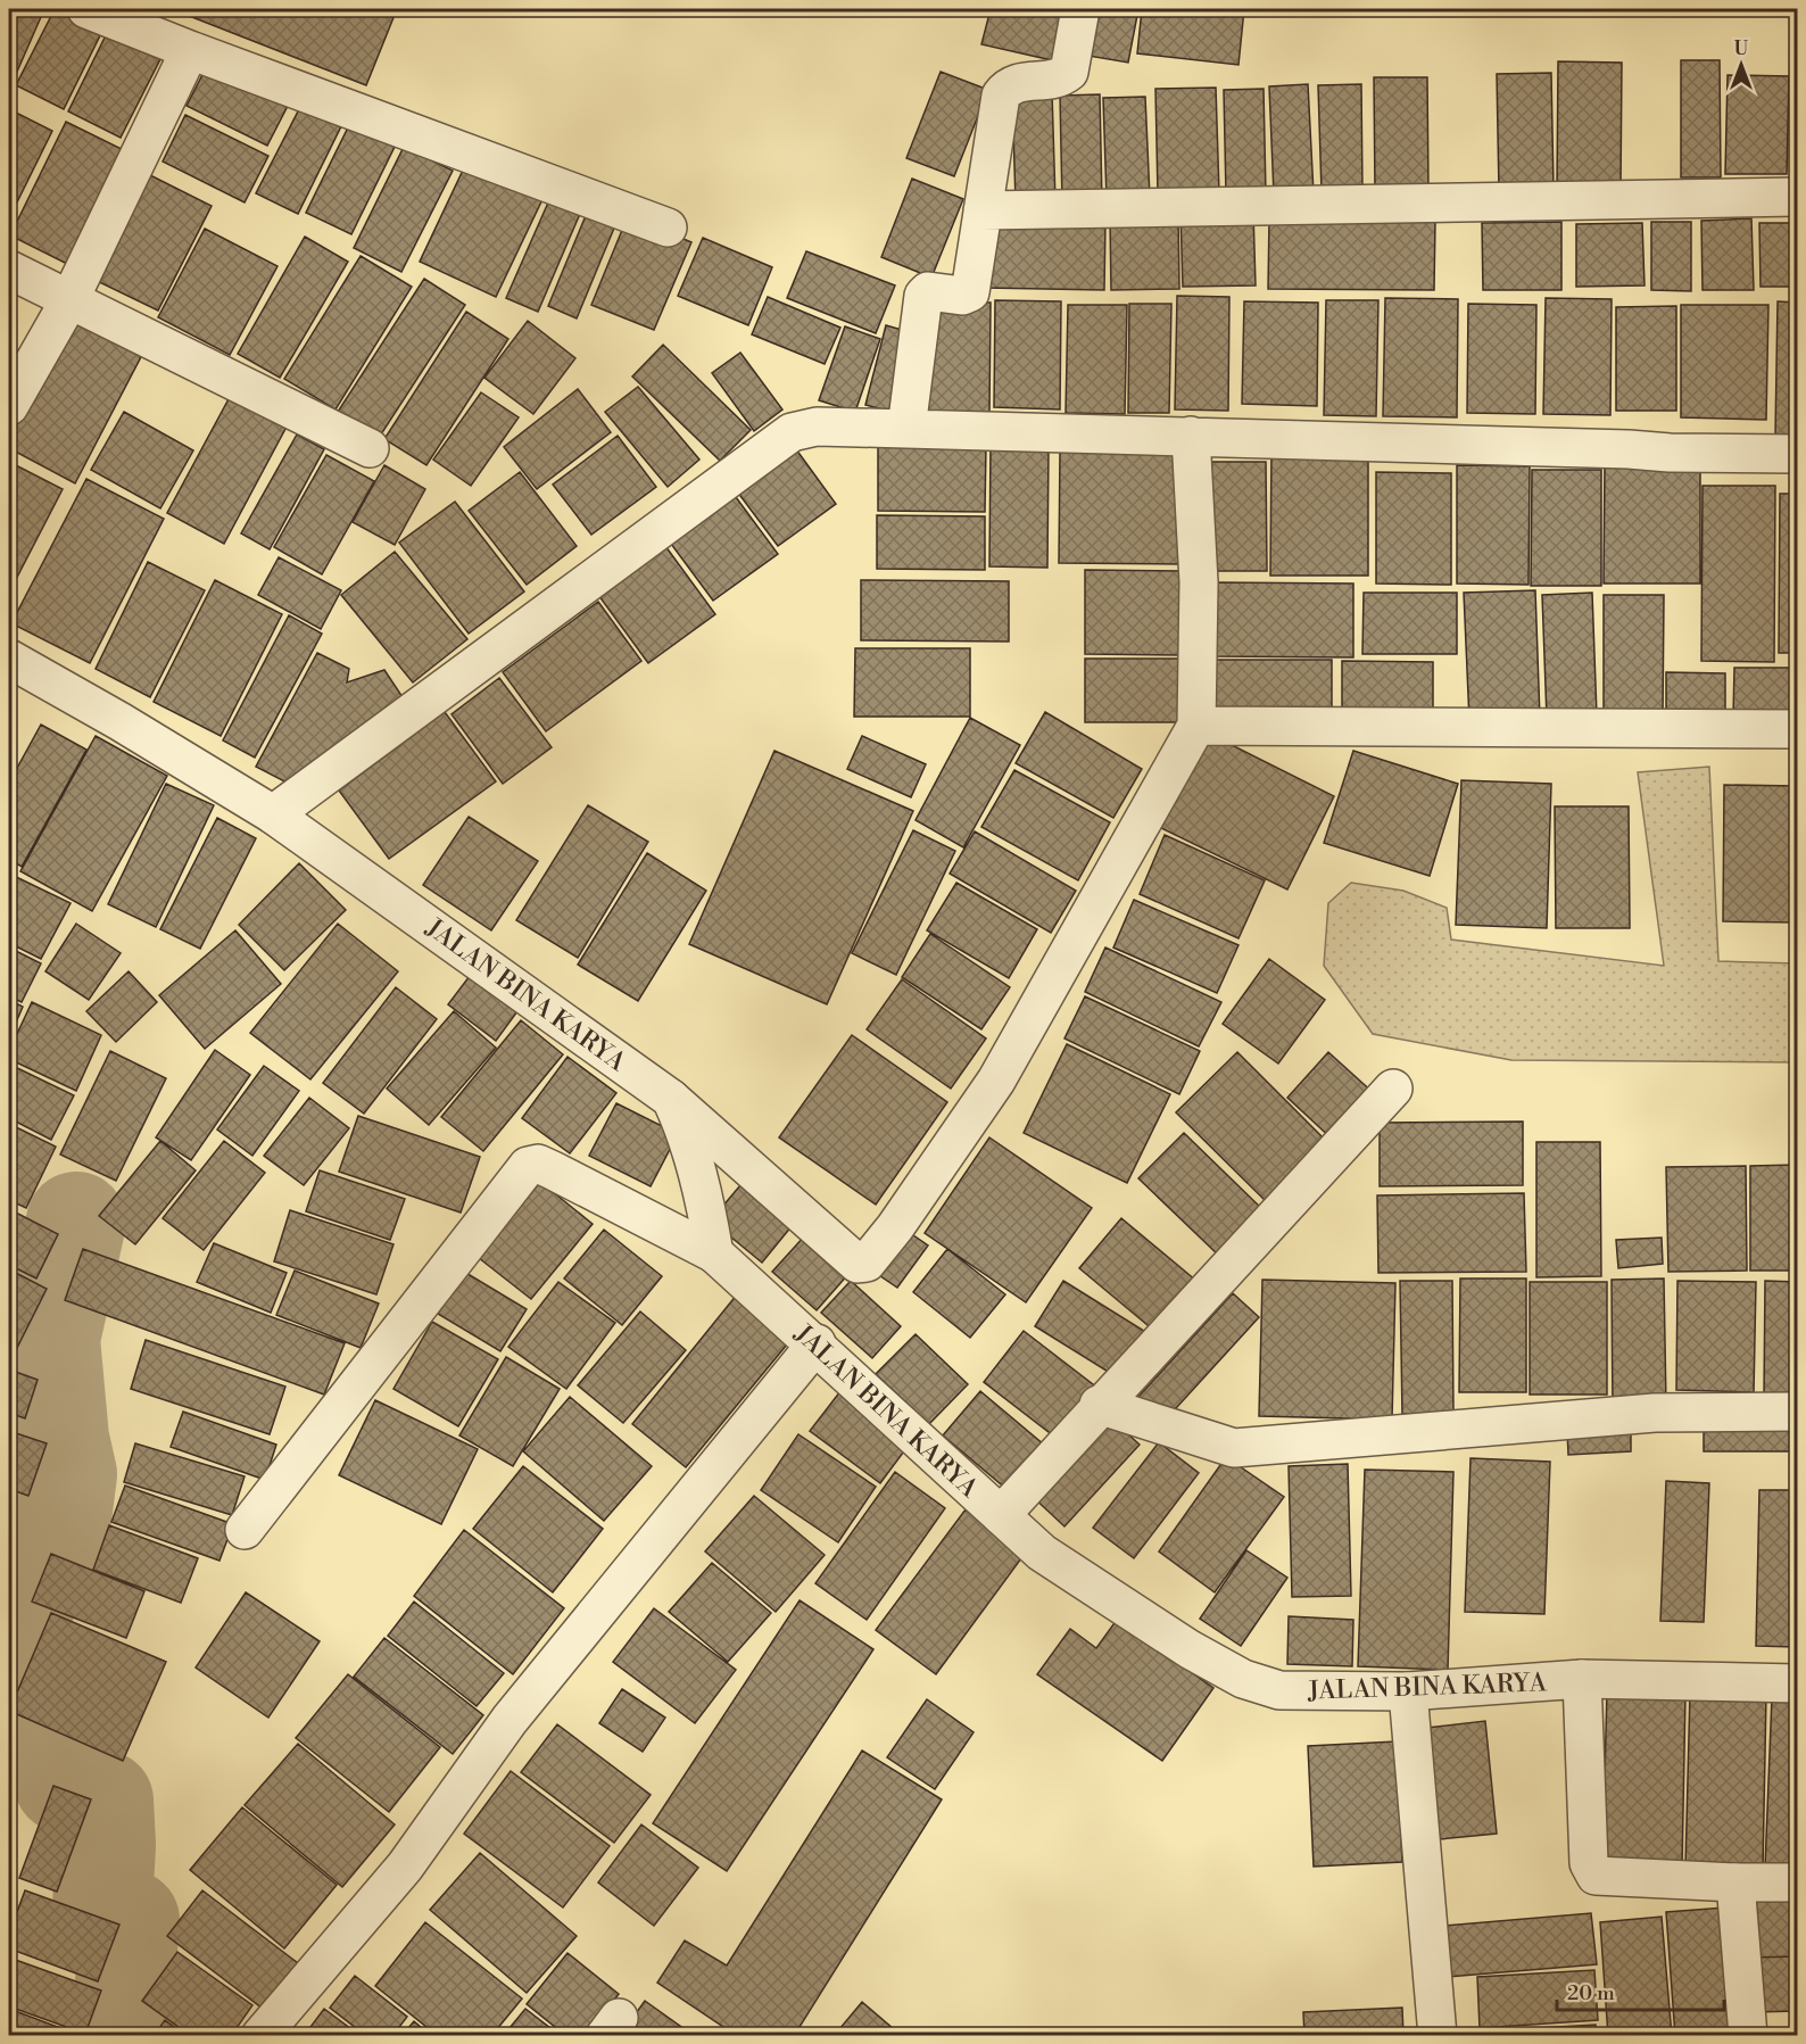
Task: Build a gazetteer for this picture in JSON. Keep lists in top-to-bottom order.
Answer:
{
  "streets": {
    "street": ["JALAN BINA KARYA"]
  },
  "scale_bar": "20 m",
  "north": "top"
}
